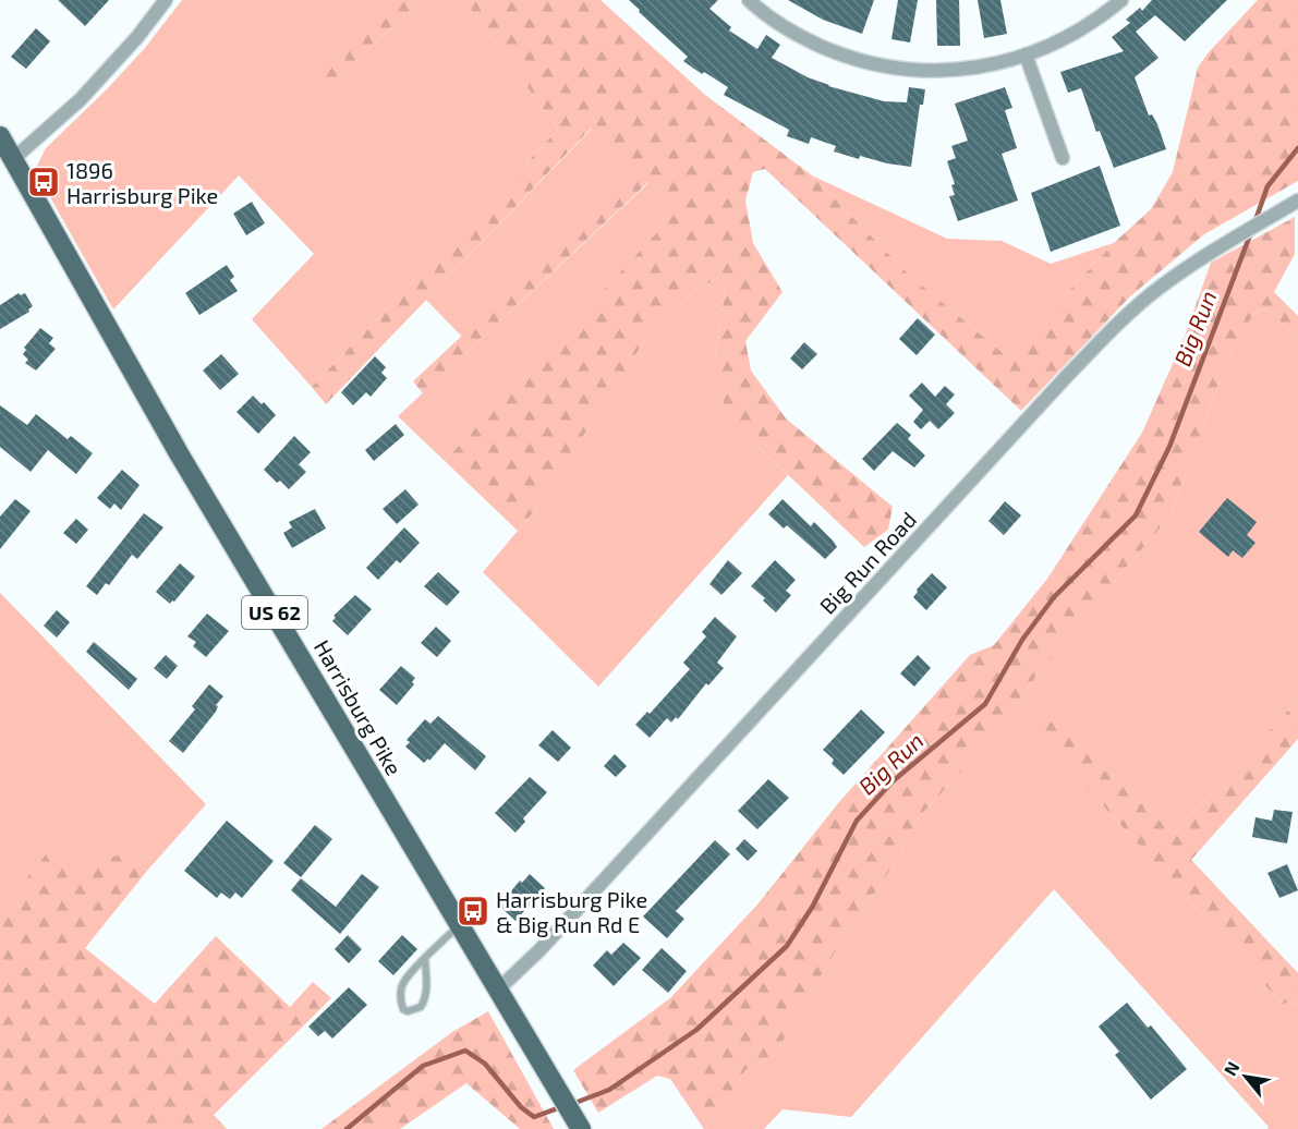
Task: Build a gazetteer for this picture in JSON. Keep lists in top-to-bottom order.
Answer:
{
  "streets": {
    "main road": ["US 62", "Harrisburg Pike"],
    "street": ["Big Run Road"]
  },
  "crossings": [
    ["Big Run Road", "Harrisburg Pike"]
  ],
  "water": ["Big Run"],
  "places": {
    "bus stop": ["1896 Harrisburg Pike", "Harrisburg Pike & Big Run Rd E"]
  },
  "north": "top left"
}
